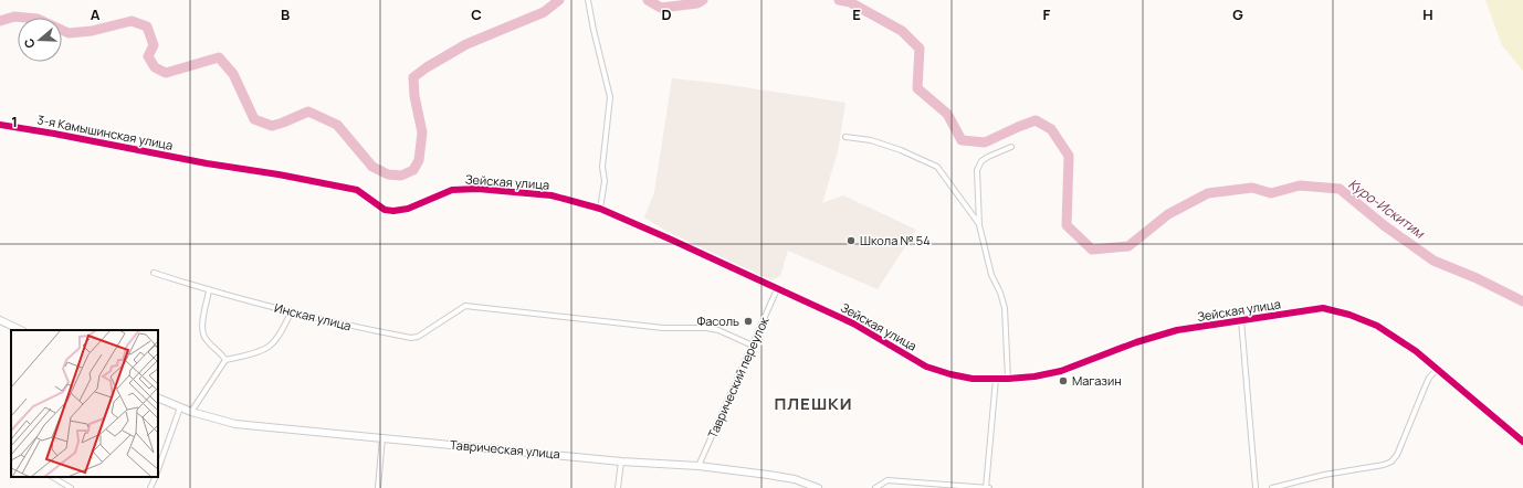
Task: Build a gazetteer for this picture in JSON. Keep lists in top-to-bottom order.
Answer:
{
  "streets": {
    "main road": ["Таврическая улица"],
    "street": [
      "3-я Камышинская улица",
      "Зейская улица",
      "Инская улица",
      "Таврический переулок"
    ]
  },
  "crossings": [
    ["3-я Камышинская улица", "Зейская улица"],
    ["Зейская улица", "Таврический переулок"],
    ["Инская улица", "Таврический переулок"],
    ["Таврический переулок", "Таврическая улица"]
  ],
  "districts": ["ПЛЕШКИ"],
  "water": ["Куро-Искитим"],
  "places": ["Школа № 54", "Фасоль", "Магазин"],
  "north": "left",
  "grid": {
    "columns": [
      "A",
      "B",
      "C",
      "D",
      "E",
      "F",
      "G",
      "H"
    ],
    "rows": ["1"]
  }
}
